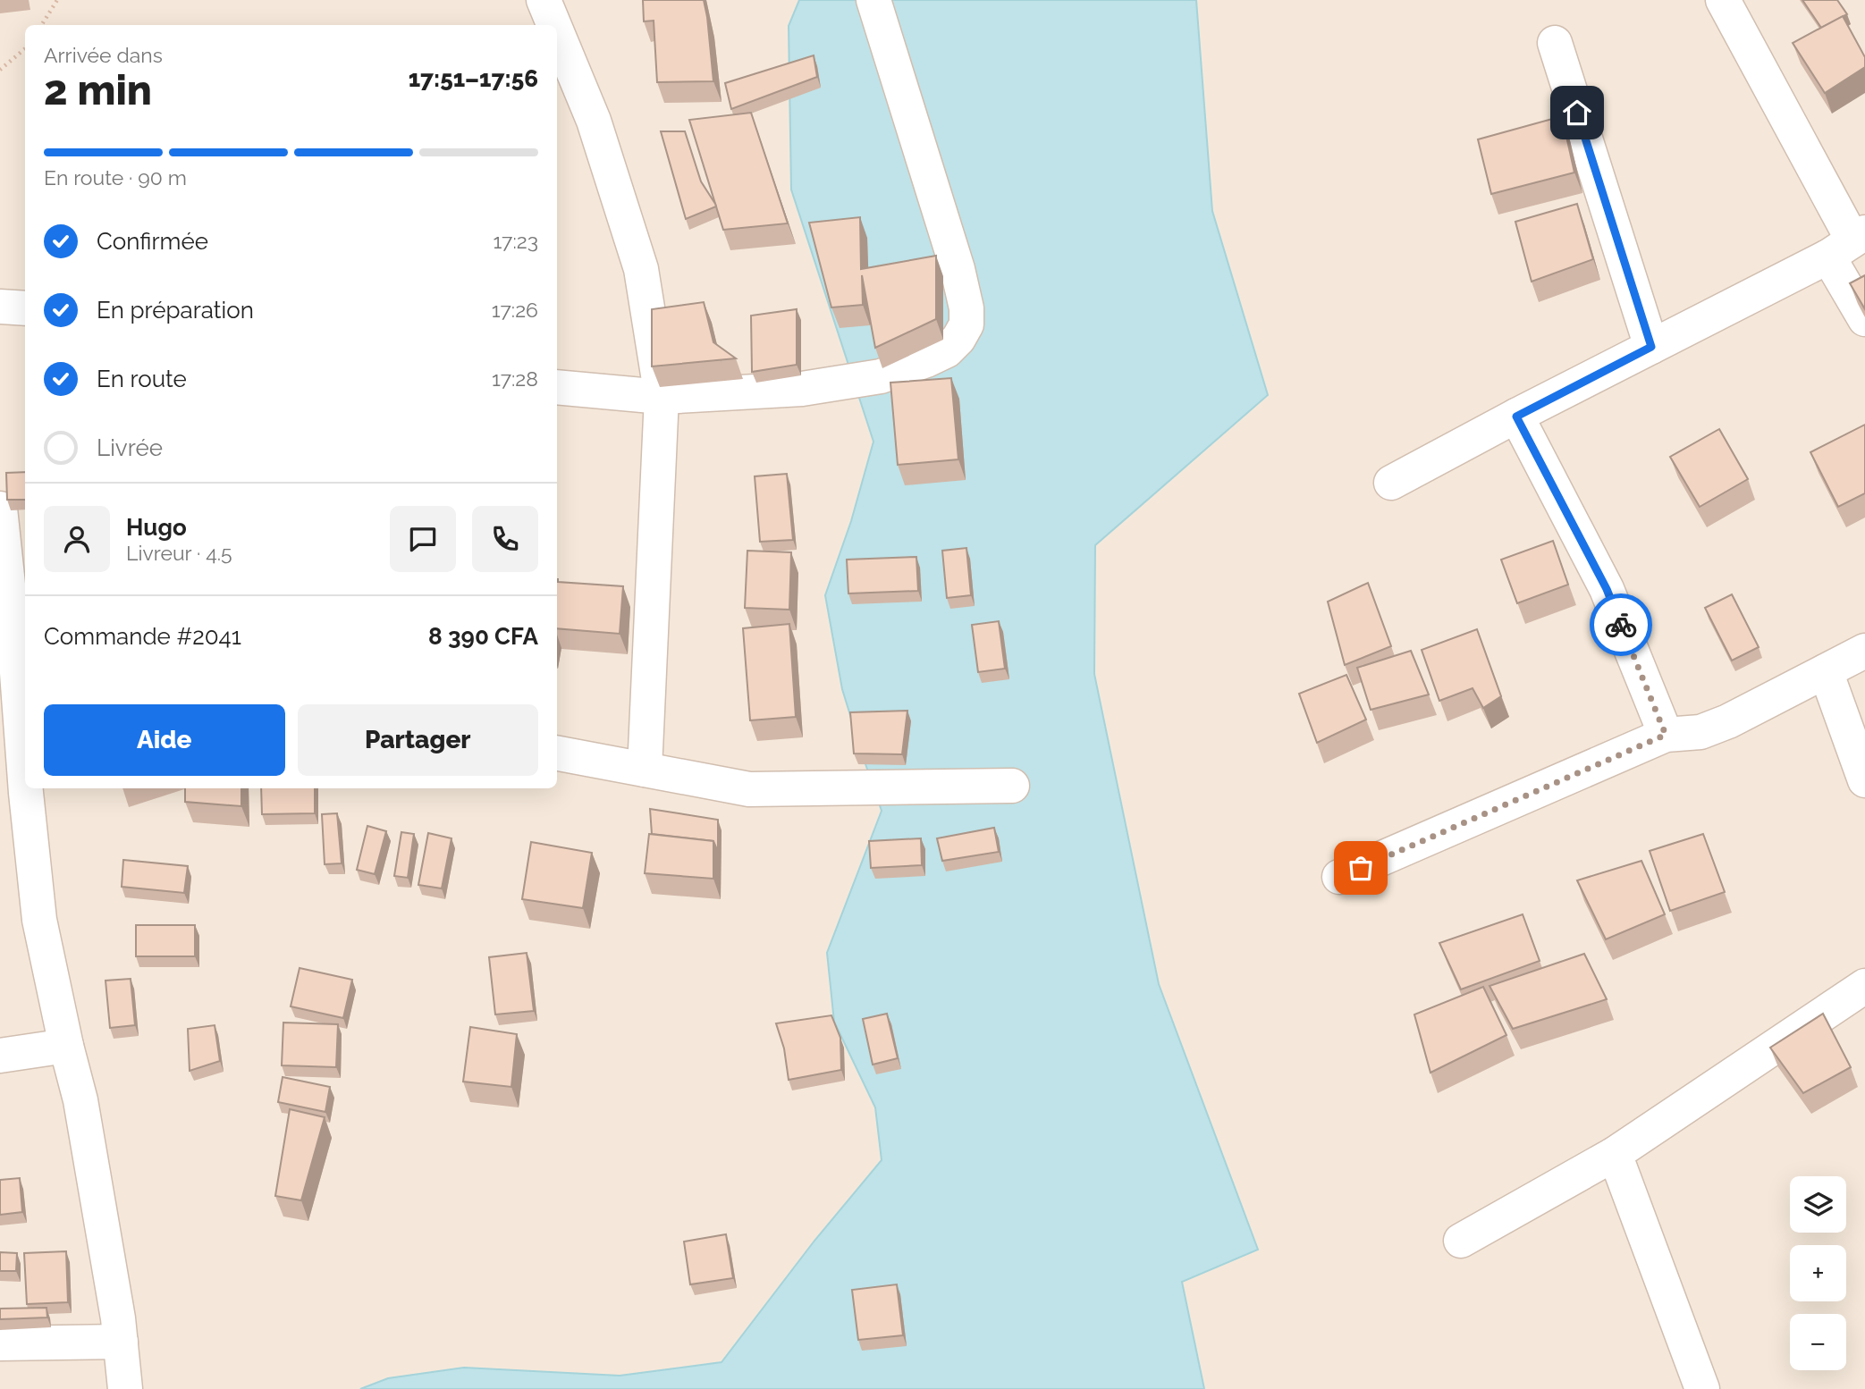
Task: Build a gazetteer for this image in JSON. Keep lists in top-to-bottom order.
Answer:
{
  "page": {
    "heading": ["2 min", "Arrivée dans", "17:51–17:56"],
    "panel": [
      "Hugo",
      "Livreur · 4.5",
      "Commande #2041",
      "8 390 CFA"
    ],
    "bar": "En route · 90 m",
    "list": [
      ["Confirmée", "17:23"],
      ["En préparation", "17:26"],
      ["En route", "17:28"],
      "Livrée"
    ],
    "buttons": ["Aide", "Partager"],
    "map_buttons": ["+", "−"]
  }
}
